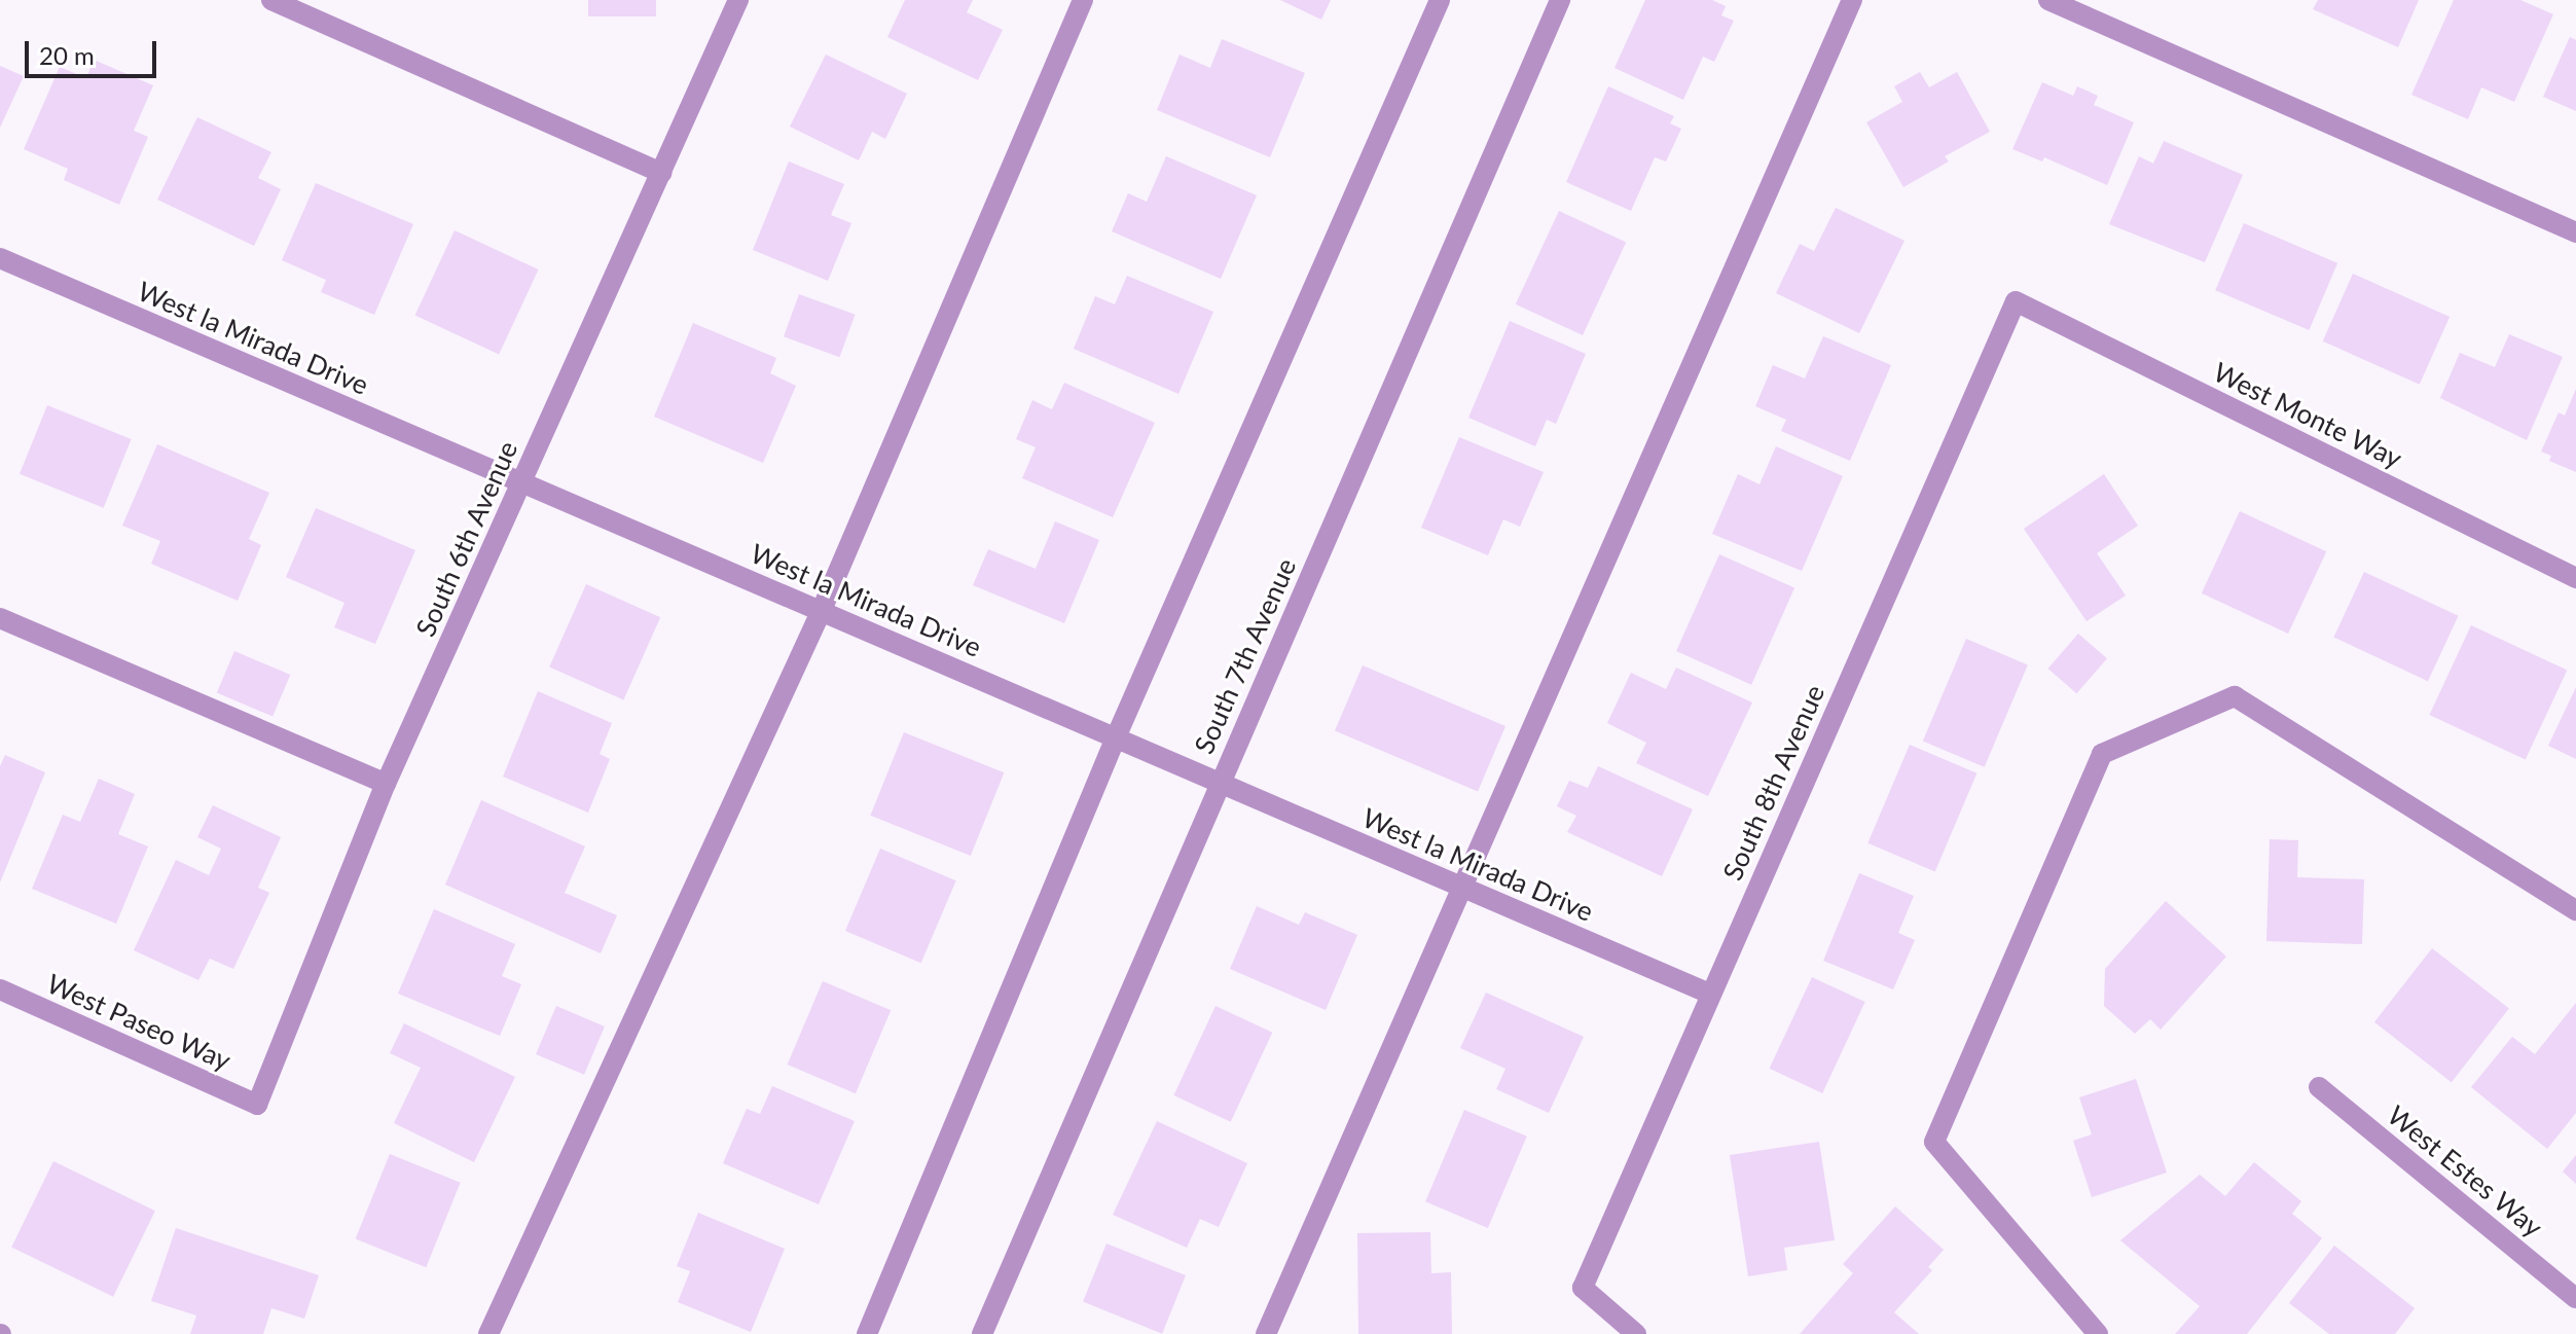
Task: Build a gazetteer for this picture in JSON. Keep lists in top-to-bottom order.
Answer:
{
  "streets": {
    "street": [
      "West la Mirada Drive",
      "West Monte Way",
      "South 6th Avenue",
      "South 7th Avenue",
      "South 8th Avenue",
      "West Paseo Way",
      "West Estes Way"
    ]
  },
  "crossings": [
    ["West la Mirada Drive", "South 6th Avenue"],
    ["West la Mirada Drive", "South 7th Avenue"],
    ["West la Mirada Drive", "South 8th Avenue"],
    ["West Monte Way", "South 8th Avenue"],
    ["South 6th Avenue", "West Paseo Way"]
  ],
  "scale_bar": "20 m"
}
